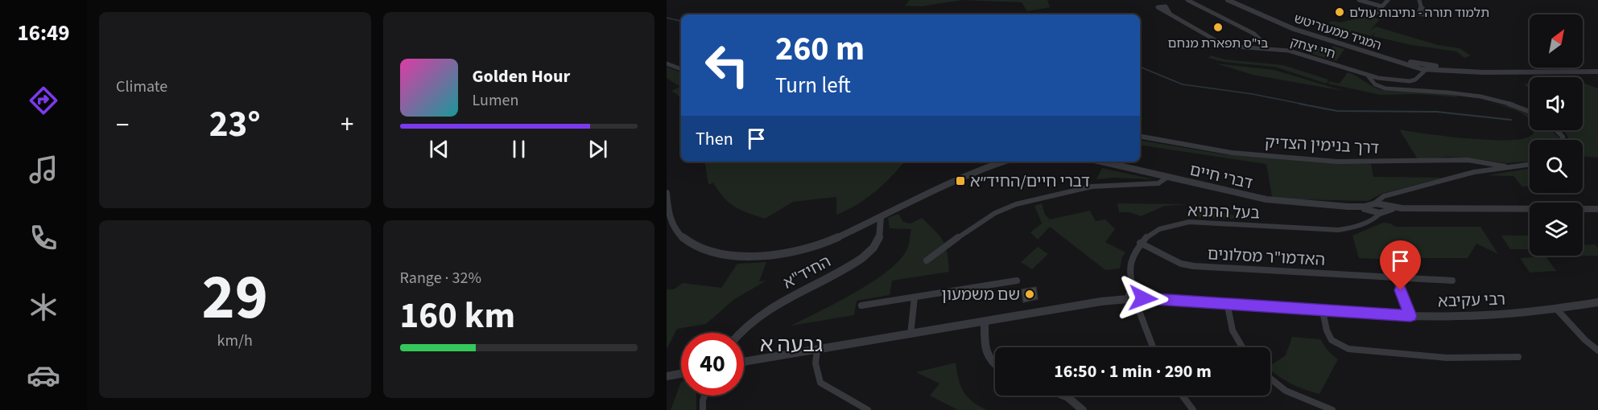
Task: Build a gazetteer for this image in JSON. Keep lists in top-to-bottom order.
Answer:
{
  "streets": {
    "street": [
      "המגיד ממעזריטש",
      "חיי יצחק",
      "דרך בנימין הצדיק",
      "דברי חיים",
      "בעל התניא",
      "האדמו\"ר מסלונים",
      "החיד\"א",
      "רבי עקיבא"
    ]
  },
  "crossings": [
    ["המגיד ממעזריטש", "חיי יצחק"],
    ["דברי חיים", "בעל התניא"],
    ["בעל התניא", "האדמו\"ר מסלונים"],
    ["בעל התניא", "רבי עקיבא"]
  ],
  "districts": ["גבעה א"],
  "places": {
    "other": ["תלמוד תורה - נתיבות עולם", "בי\"ס תפארת מנחם", "שם משמעון"],
    "transit": ["דברי חיים/החיד״א"]
  },
  "north": "top right",
  "page": {
    "tabs": "16:49",
    "tile": [
      "Climate",
      ["29", "km/h"],
      ["Range · 32%", "160 km"]
    ],
    "turn": ["260 m", "Turn left"],
    "song": ["Golden Hour", "Lumen"],
    "heat": ["−", "23°", "+"],
    "then": "Then",
    "limit": "40",
    "trip": "16:50 · 1 min · 290 m"
  }
}
